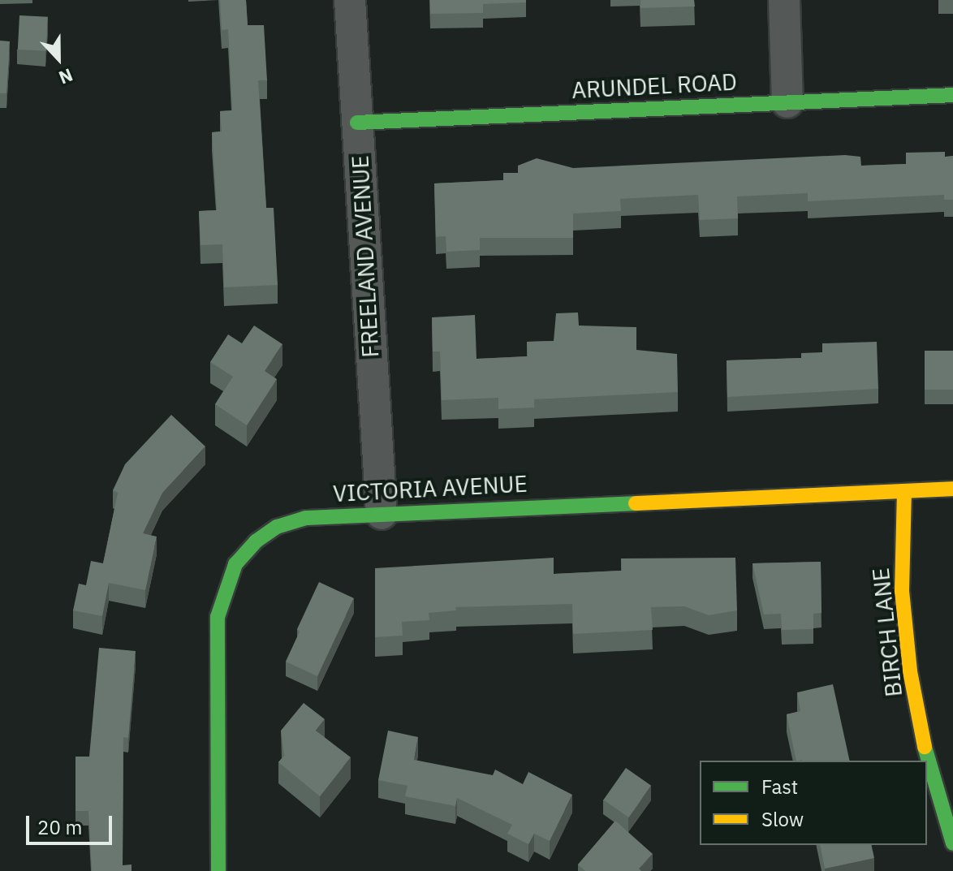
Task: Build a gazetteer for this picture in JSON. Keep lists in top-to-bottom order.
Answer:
{
  "streets": {
    "street": [
      "ARUNDEL ROAD",
      "FREELAND AVENUE",
      "VICTORIA AVENUE",
      "BIRCH LANE"
    ]
  },
  "crossings": [
    ["ARUNDEL ROAD", "FREELAND AVENUE"],
    ["FREELAND AVENUE", "VICTORIA AVENUE"],
    ["VICTORIA AVENUE", "BIRCH LANE"]
  ],
  "legend": ["Fast", "Slow"],
  "scale_bar": "20 m",
  "north": "bottom"
}
